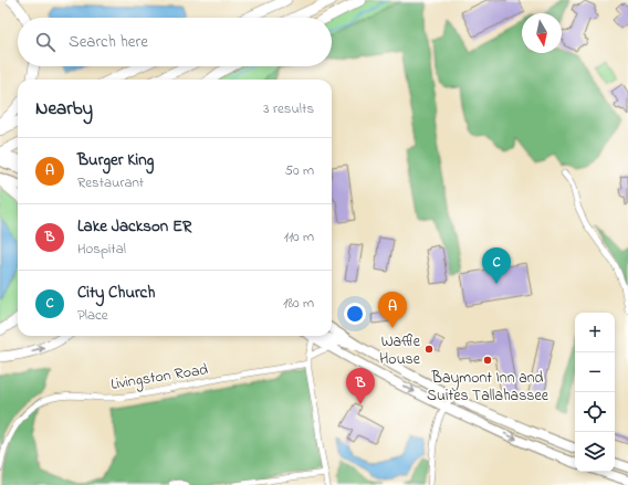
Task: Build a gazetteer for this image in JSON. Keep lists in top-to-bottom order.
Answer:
{
  "streets": {
    "street": ["Livingston Road"]
  },
  "places": ["Waffle House", "Baymont Inn and Suites Tallahassee"],
  "north": "bottom",
  "page": {
    "search": "Search here",
    "heading": ["Nearby", "3 results"],
    "list": [
      {
        "mark": "A",
        "name": "Burger King",
        "note": "Restaurant",
        "value": "50 m"
      },
      {
        "mark": "B",
        "name": "Lake Jackson ER",
        "note": "Hospital",
        "value": "110 m"
      },
      {
        "mark": "C",
        "name": "City Church",
        "note": "Place",
        "value": "180 m"
      }
    ],
    "pins": ["C", "A", "B"],
    "map_buttons": ["+", "−"]
  }
}
